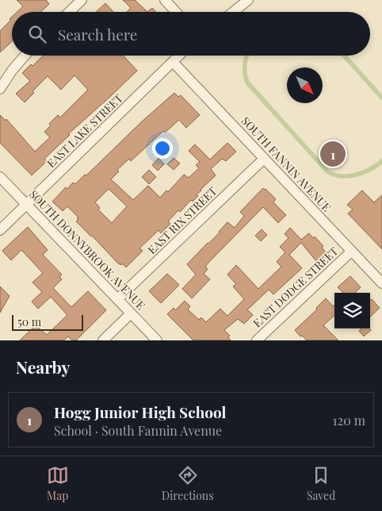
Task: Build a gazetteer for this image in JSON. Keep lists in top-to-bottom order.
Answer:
{
  "streets": {
    "street": [
      "EAST LAKE STREET",
      "SOUTH FANNIN AVENUE",
      "EAST RIX STREET",
      "SOUTH DONNYBROOK AVENUE",
      "EAST DODGE STREET"
    ]
  },
  "crossings": [
    ["EAST LAKE STREET", "SOUTH FANNIN AVENUE"],
    ["EAST LAKE STREET", "SOUTH DONNYBROOK AVENUE"],
    ["SOUTH FANNIN AVENUE", "EAST RIX STREET"],
    ["SOUTH FANNIN AVENUE", "EAST DODGE STREET"],
    ["EAST RIX STREET", "SOUTH DONNYBROOK AVENUE"]
  ],
  "scale_bar": "50 m",
  "north": "bottom right",
  "page": {
    "search": "Search here",
    "pins": "1",
    "scale": "50 m",
    "heading": "Nearby",
    "list": [
      {
        "mark": "1",
        "name": "Hogg Junior High School",
        "note": "School · South Fannin Avenue",
        "value": "120 m"
      }
    ],
    "nav": ["Map", "Directions", "Saved"]
  }
}
